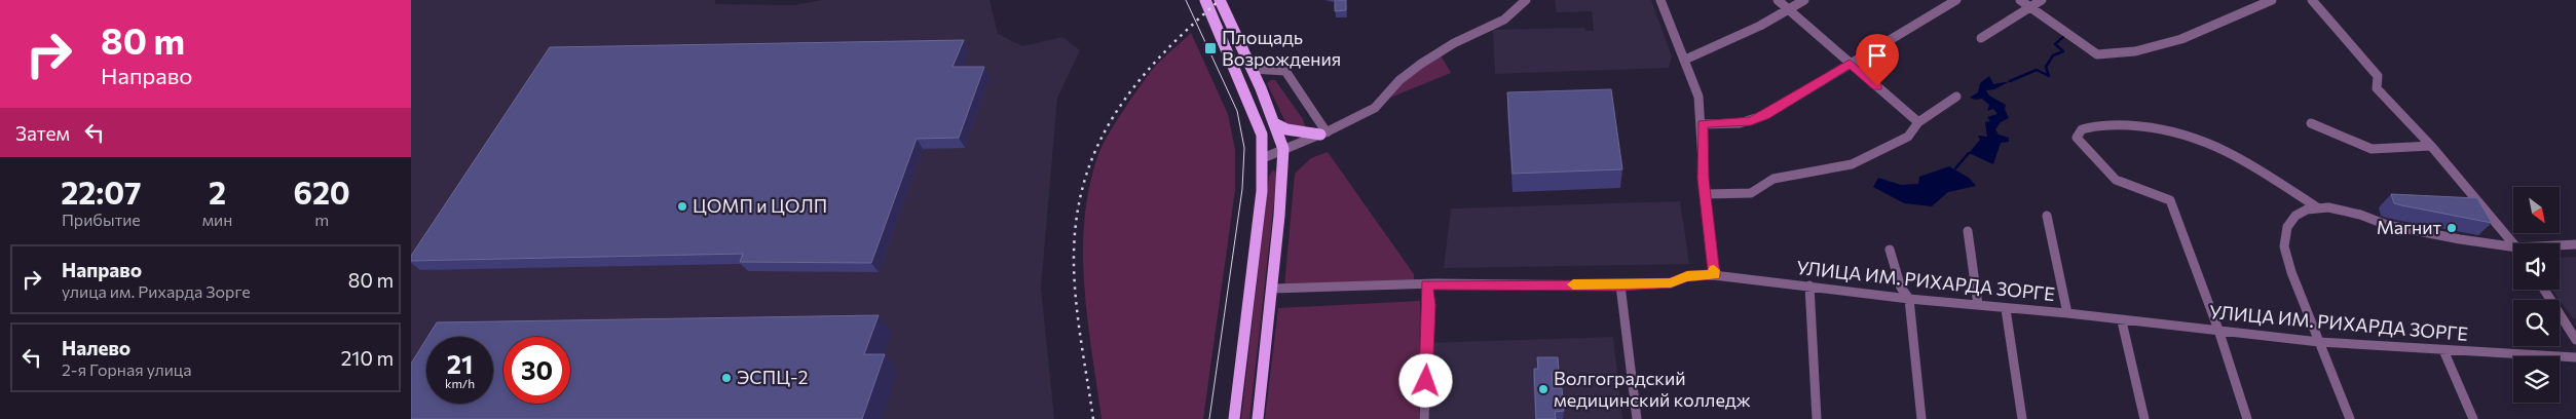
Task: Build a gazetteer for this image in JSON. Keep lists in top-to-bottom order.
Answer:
{
  "streets": {
    "street": ["УЛИЦА ИМ. РИХАРДА ЗОРГЕ"]
  },
  "places": {
    "transit": ["Площадь Возрождения"],
    "other": [
      "ЦОМП и ЦОЛП",
      "Магнит",
      "ЭСПЦ-2",
      "Волгоградский медицинский колледж"
    ]
  },
  "north": "bottom right",
  "page": {
    "turn": ["80 m", "Направо"],
    "then": "Затем",
    "eta": [
      "22:07",
      "Прибытие",
      "2",
      "мин",
      "620",
      "m"
    ],
    "list": [
      {
        "name": "Направо",
        "note": "улица им. Рихарда Зорге",
        "value": "80 m"
      },
      {
        "name": "Налево",
        "note": "2-я Горная улица",
        "value": "210 m"
      }
    ],
    "speed": "21 km/h",
    "limit": "30"
  }
}
